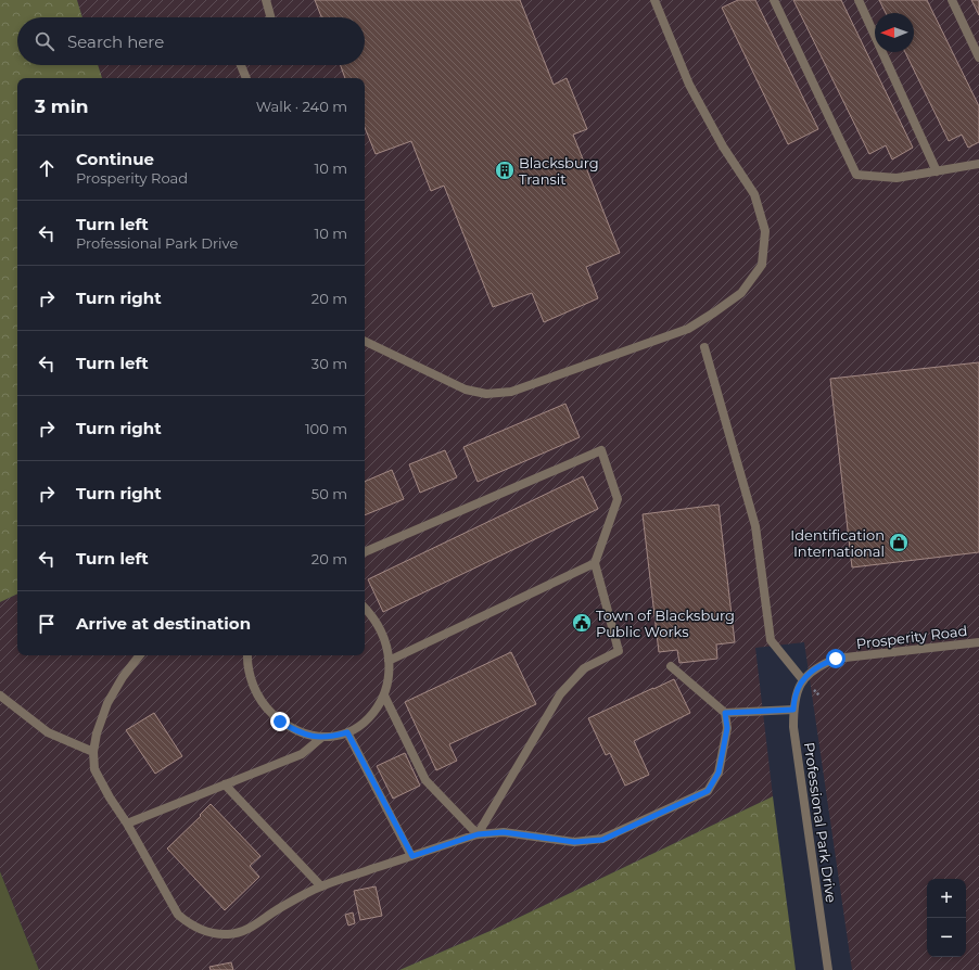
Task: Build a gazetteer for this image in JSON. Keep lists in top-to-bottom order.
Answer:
{
  "streets": {
    "street": ["Prosperity Road", "Professional Park Drive"]
  },
  "crossings": [
    ["Prosperity Road", "Professional Park Drive"]
  ],
  "places": {
    "building": ["Blacksburg Transit"],
    "shop": ["Identification International"],
    "public building": ["Town of Blacksburg Public Works"]
  },
  "north": "left",
  "page": {
    "search": "Search here",
    "heading": ["3 min", "Walk · 240 m"],
    "list": [
      ["Continue", "Prosperity Road", "10 m"],
      ["Turn left", "Professional Park Drive", "10 m"],
      ["Turn right", "20 m"],
      ["Turn left", "30 m"],
      ["Turn right", "100 m"],
      ["Turn right", "50 m"],
      ["Turn left", "20 m"],
      "Arrive at destination"
    ],
    "map_buttons": ["+", "−"]
  }
}
